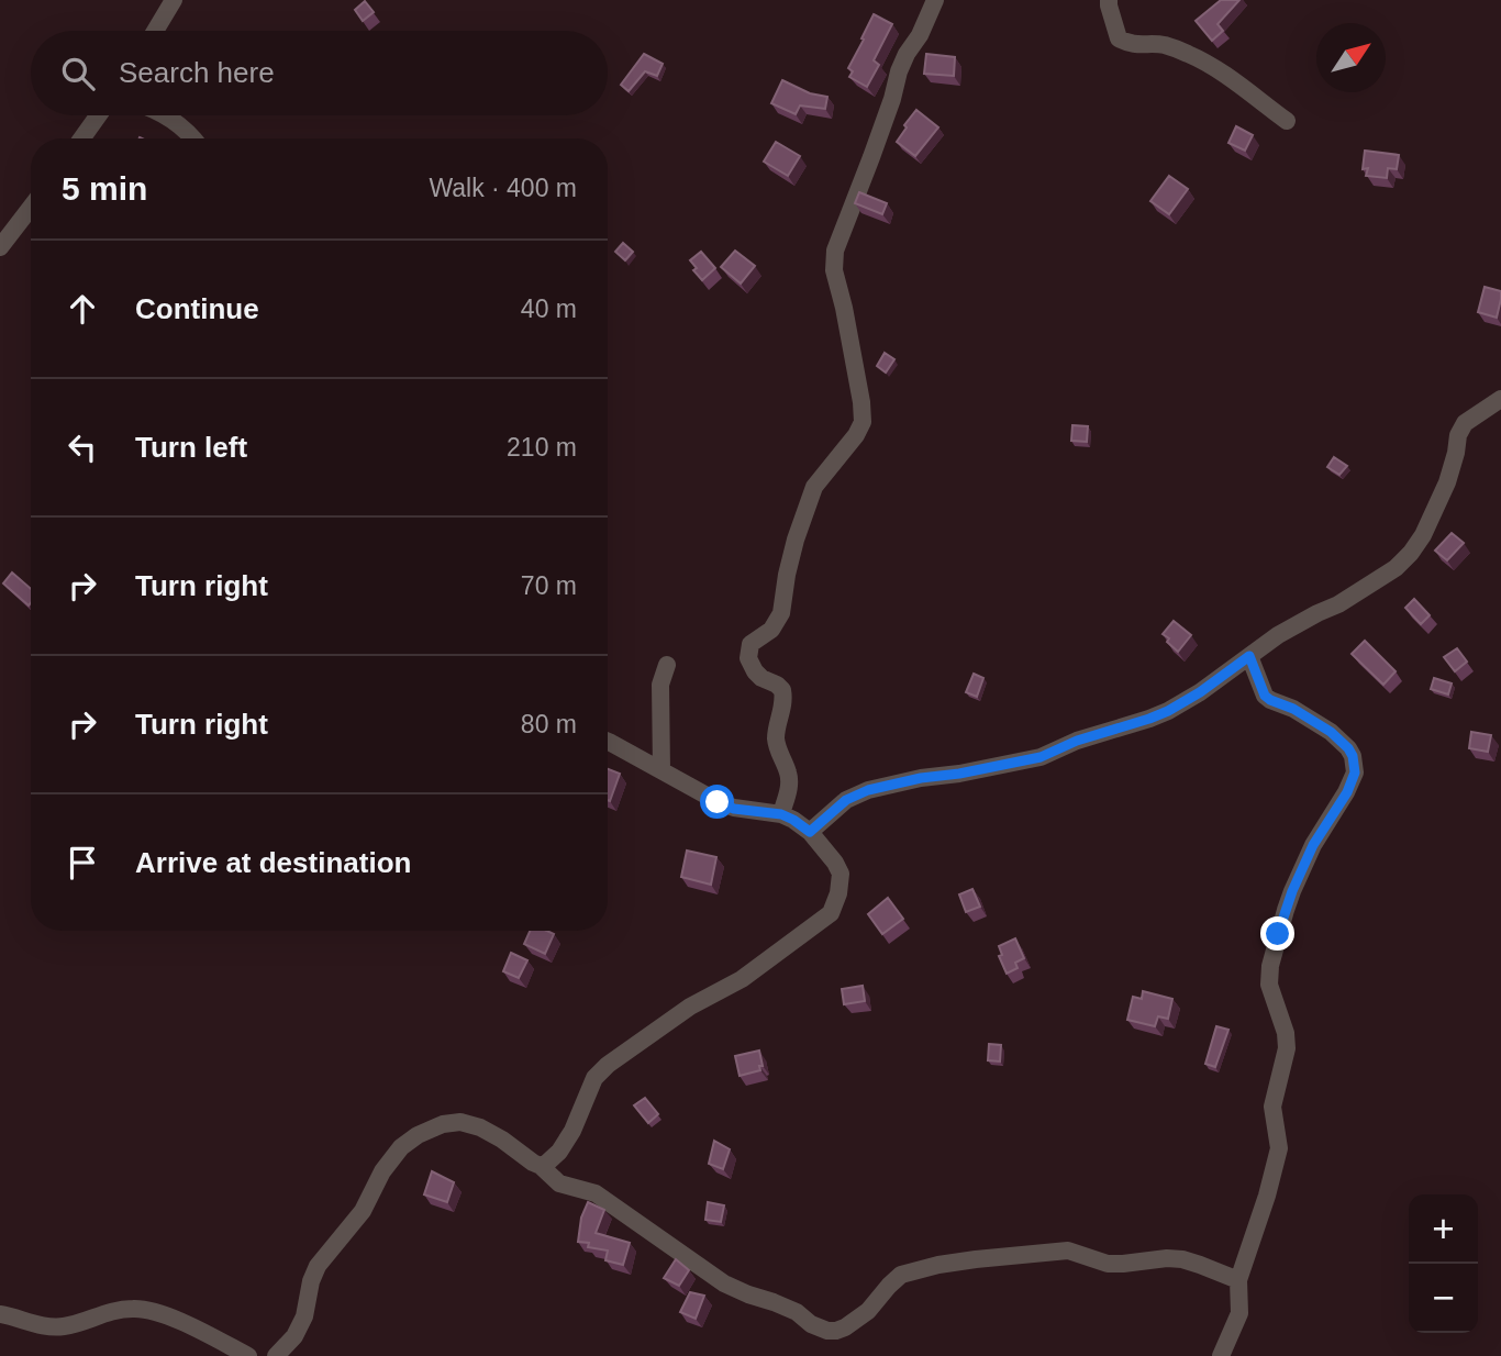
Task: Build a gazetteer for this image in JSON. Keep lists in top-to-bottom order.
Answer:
{
  "north": "top right",
  "page": {
    "search": "Search here",
    "heading": ["5 min", "Walk · 400 m"],
    "list": [
      ["Continue", "40 m"],
      ["Turn left", "210 m"],
      ["Turn right", "70 m"],
      ["Turn right", "80 m"],
      "Arrive at destination"
    ],
    "map_buttons": ["+", "−"]
  }
}
